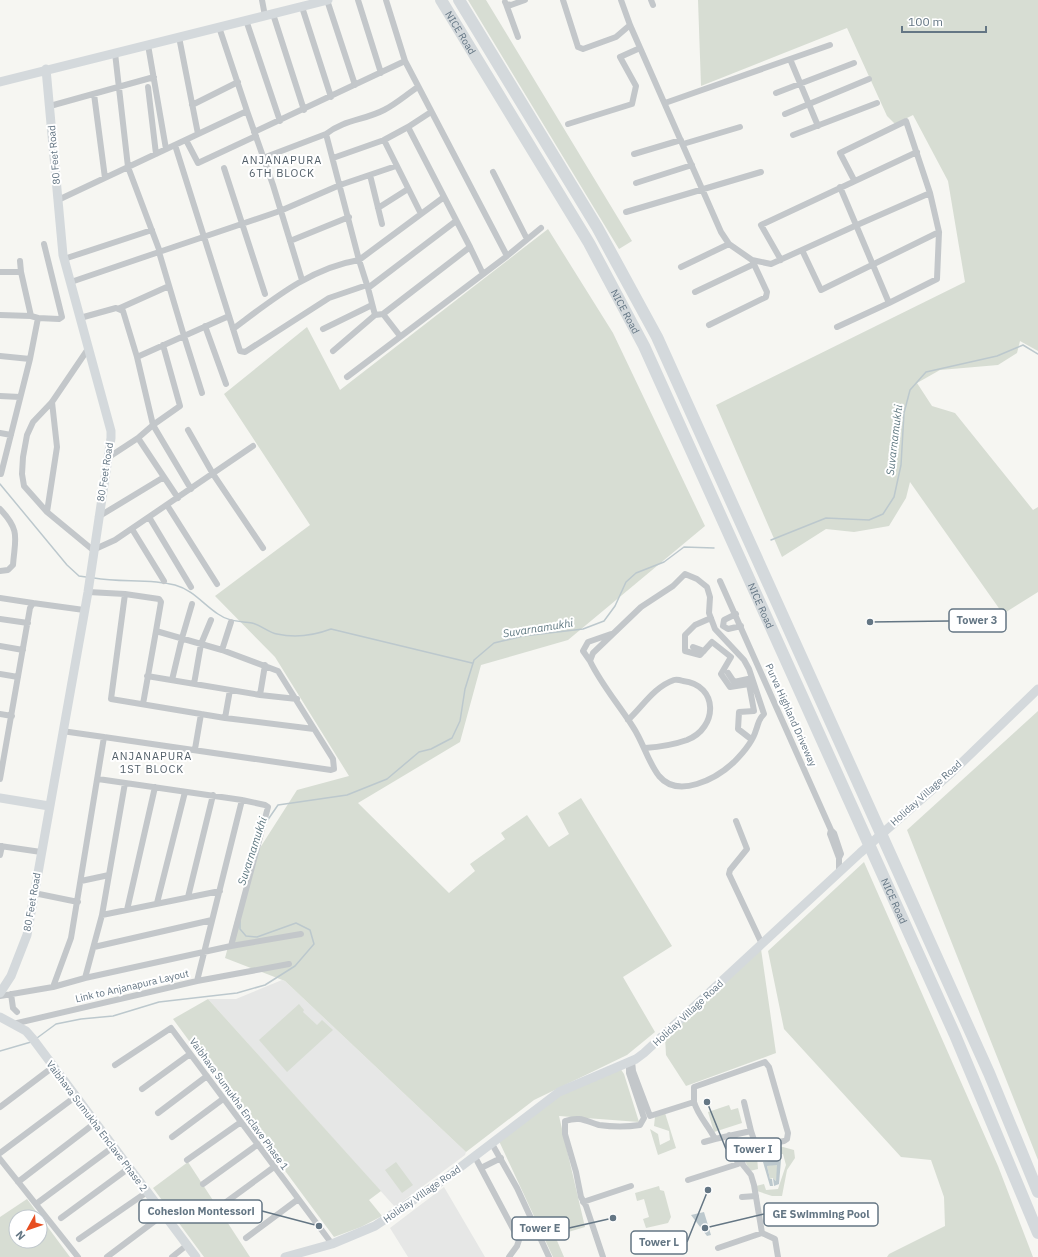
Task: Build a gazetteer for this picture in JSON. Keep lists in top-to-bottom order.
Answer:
{
  "streets": {
    "highway": ["NICE Road"],
    "street": [
      "80 Feet Road",
      "Purva Highland Driveway",
      "Holiday Village Road",
      "Link to Anjanapura Layout",
      "Vaibhava Sumukha Enclave Phase 1",
      "Vaibhava Sumukha Enclave Phase 2"
    ]
  },
  "crossings": [
    ["80 Feet Road", "Link to Anjanapura Layout"],
    ["Purva Highland Driveway", "Holiday Village Road"],
    ["Holiday Village Road", "Vaibhava Sumukha Enclave Phase 1"],
    ["Link to Anjanapura Layout", "Vaibhava Sumukha Enclave Phase 2"]
  ],
  "districts": ["ANJANAPURA 6TH BLOCK", "ANJANAPURA 1ST BLOCK"],
  "water": ["Suvarnamukhi"],
  "places": [
    "Tower 3",
    "Tower I",
    "Tower L",
    "Tower E",
    "Cohesion Montessori",
    "GE Swimming Pool"
  ],
  "scale_bar": "100 m",
  "north": "bottom left"
}
